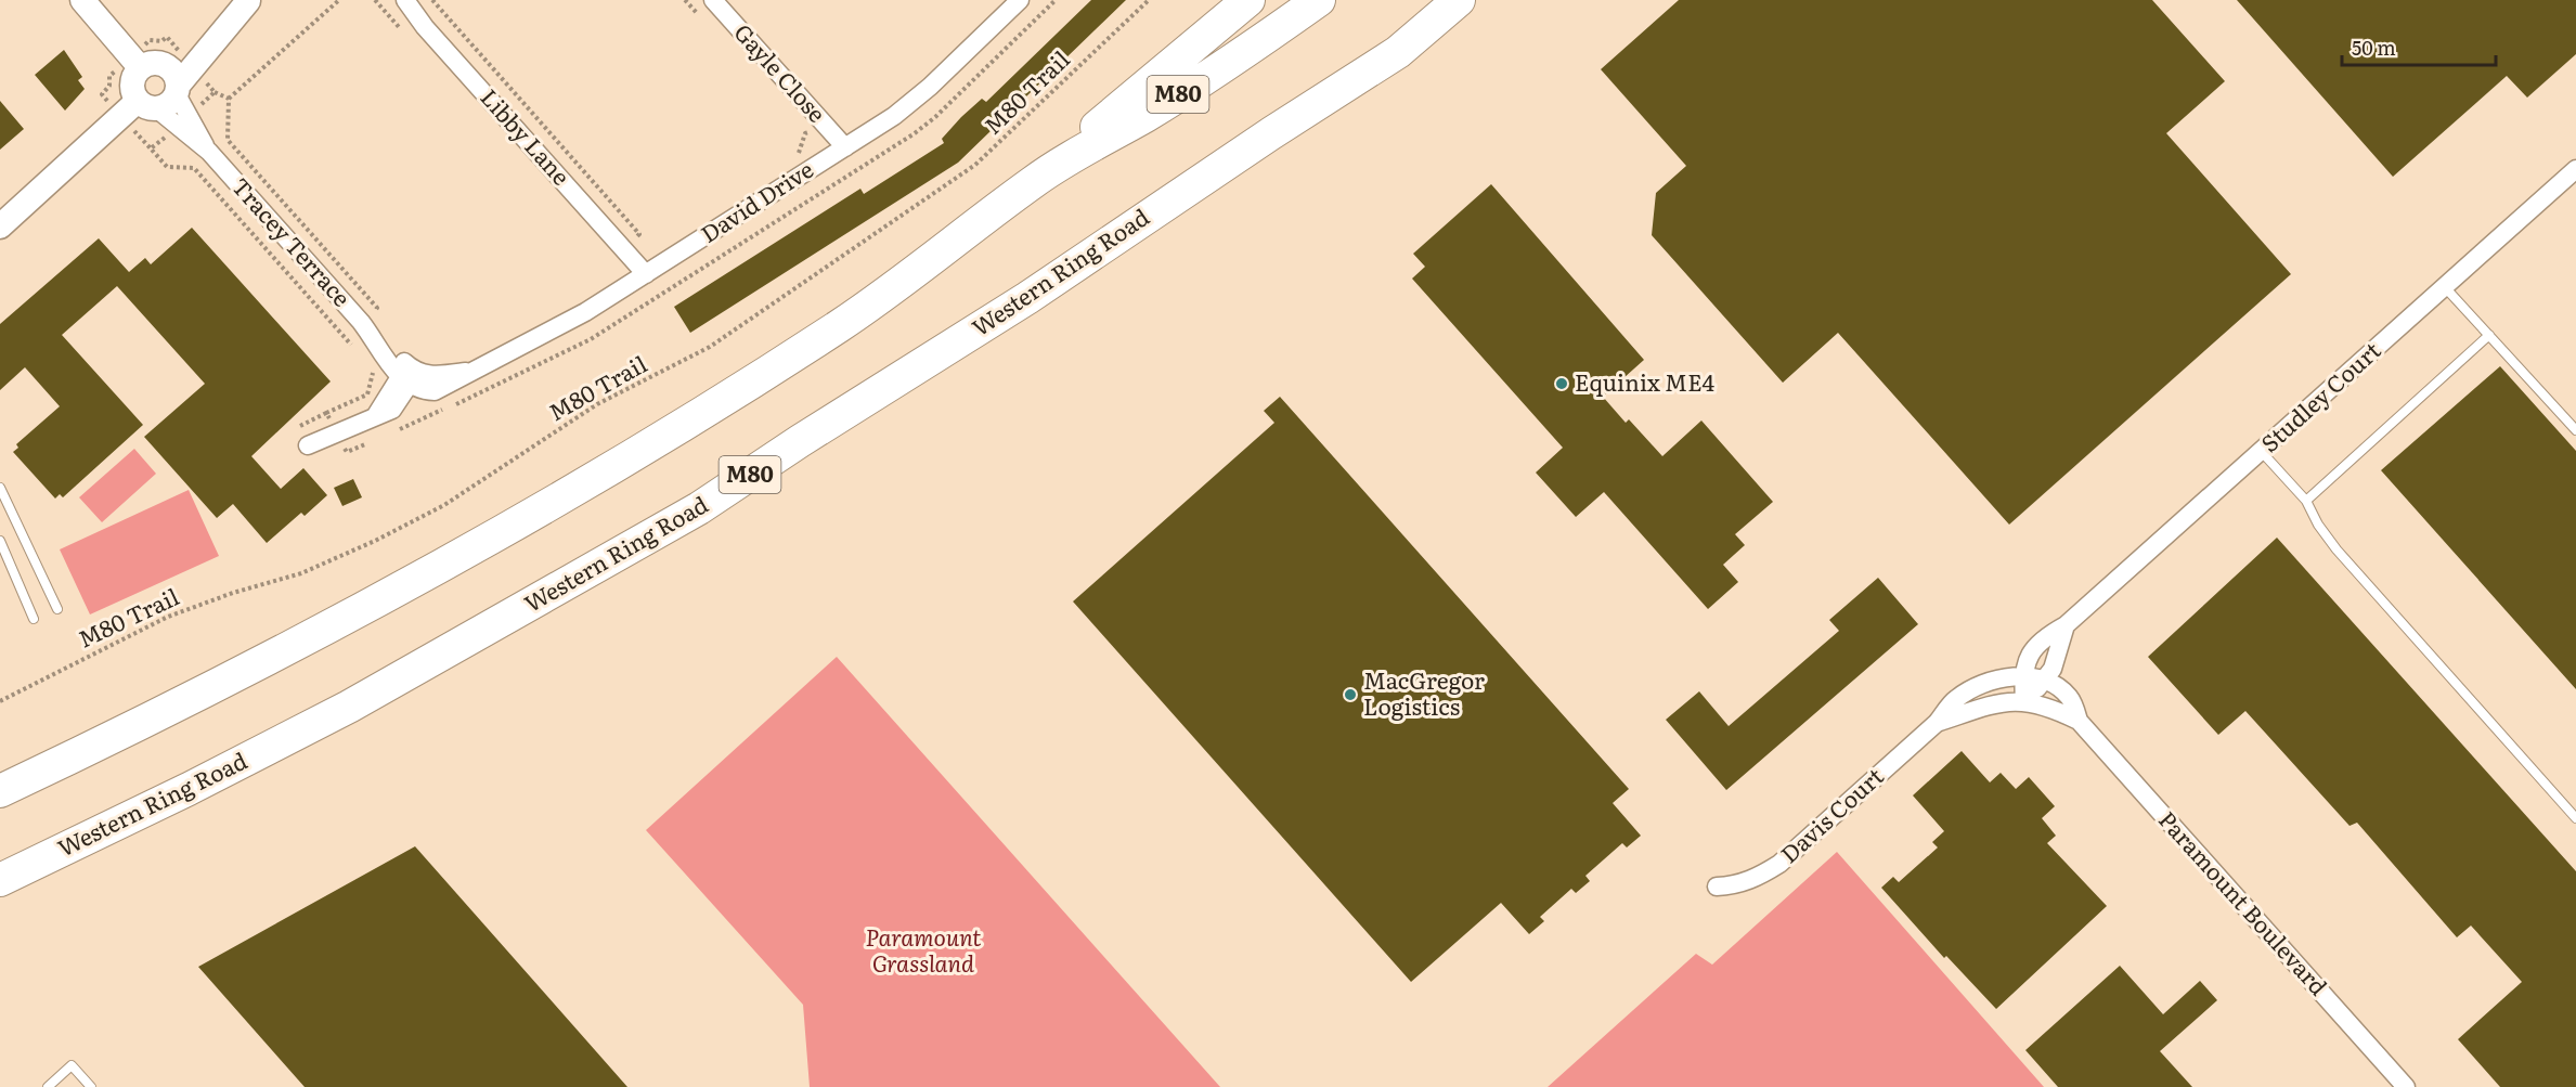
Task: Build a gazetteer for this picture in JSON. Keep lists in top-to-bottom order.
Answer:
{
  "streets": {
    "highway": ["M80", "Western Ring Road"],
    "street": [
      "Gayle Close",
      "Libby Lane",
      "David Drive",
      "Tracey Terrace",
      "Studley Court",
      "Davis Court",
      "Paramount Boulevard"
    ],
    "path": ["M80 Trail"]
  },
  "crossings": [
    ["Gayle Close", "David Drive"],
    ["Libby Lane", "David Drive"],
    ["David Drive", "Tracey Terrace"],
    ["Studley Court", "Davis Court"],
    ["Studley Court", "Paramount Boulevard"],
    ["Davis Court", "Paramount Boulevard"]
  ],
  "parks": ["Paramount Grassland"],
  "places": ["Equinix ME4", "MacGregor Logistics"],
  "scale_bar": "50 m"
}
